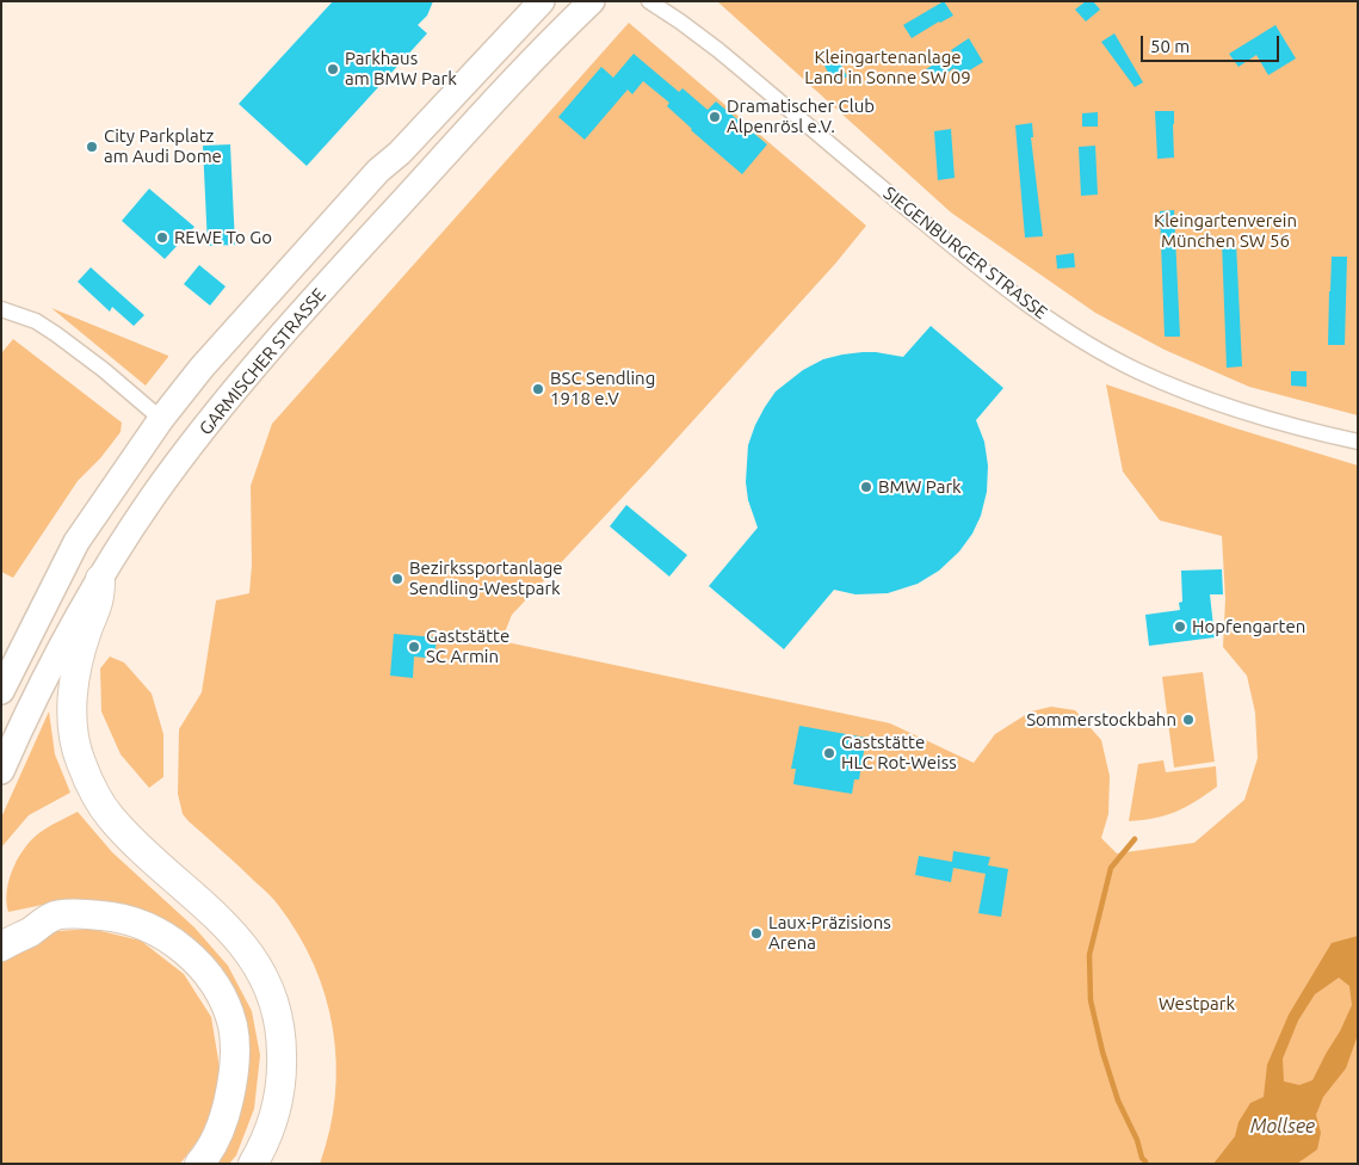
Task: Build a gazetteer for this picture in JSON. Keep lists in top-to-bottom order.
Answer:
{
  "streets": {
    "highway": ["GARMISCHER STRASSE"],
    "street": ["SIEGENBURGER STRASSE"]
  },
  "water": ["Mollsee"],
  "parks": ["Kleingartenanlage Land in Sonne SW 09", "Kleingartenverein München SW 56", "Westpark"],
  "places": [
    "Parkhaus am BMW Park",
    "Dramatischer Club Alpenrösl e.V.",
    "City Parkplatz am Audi Dome",
    "REWE To Go",
    "BSC Sendling 1918 e.V",
    "BMW Park",
    "Bezirkssportanlage Sendling-Westpark",
    "Hopfengarten",
    "Gaststätte SC Armin",
    "Sommerstockbahn",
    "Gaststätte HLC Rot-Weiss",
    "Laux-Präzisions Arena"
  ],
  "scale_bar": "50 m"
}
